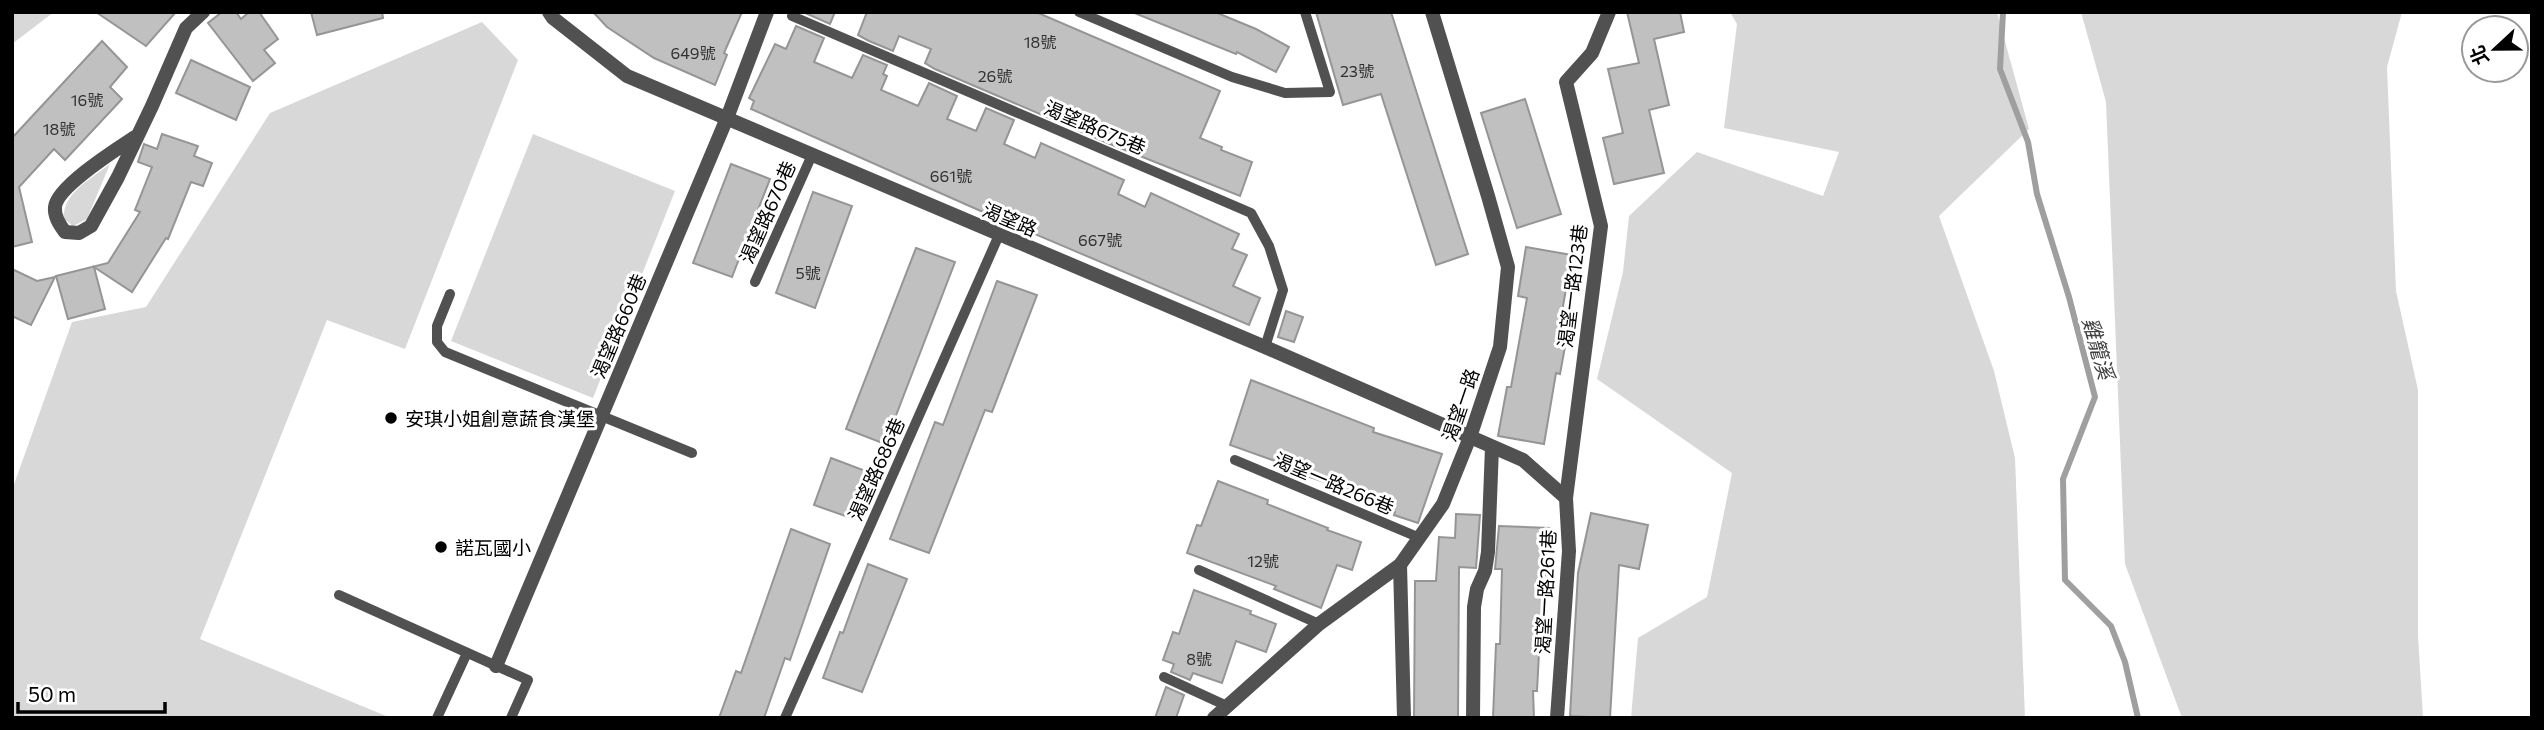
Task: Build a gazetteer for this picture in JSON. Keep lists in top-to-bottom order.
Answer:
{
  "streets": {
    "street": [
      "渴望路",
      "渴望一路123巷",
      "渴望路660巷",
      "渴望一路",
      "渴望一路261巷"
    ],
    "lane": [
      "渴望路675巷",
      "渴望路670巷",
      "渴望路686巷",
      "渴望一路266巷"
    ]
  },
  "crossings": [
    ["渴望路675巷", "渴望路"],
    ["渴望路670巷", "渴望路"],
    ["渴望路", "渴望路660巷"],
    ["渴望路", "渴望一路"],
    ["渴望路", "渴望路686巷"],
    ["渴望一路123巷", "渴望一路261巷"],
    ["渴望一路", "渴望一路266巷"]
  ],
  "water": ["雞籠溪"],
  "places": ["安琪小姐創意蔬食漢堡", "諾瓦國小"],
  "house_numbers": [
    "18號",
    "649號",
    "23號",
    "26號",
    "16號",
    "18號",
    "661號",
    "667號",
    "5號",
    "12號",
    "8號"
  ],
  "scale_bar": "50 m",
  "north": "left"
}
